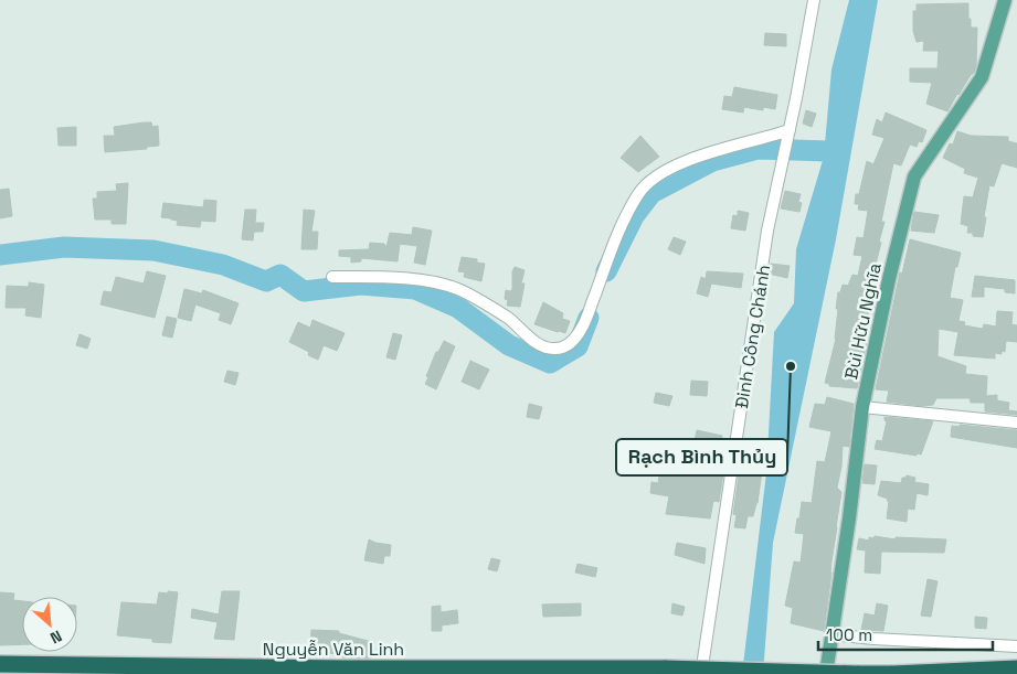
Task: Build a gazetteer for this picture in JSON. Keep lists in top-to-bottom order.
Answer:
{
  "streets": {
    "highway": ["Nguyễn Văn Linh"],
    "main road": ["Bùi Hữu Nghĩa"],
    "street": ["Đinh Công Chánh"]
  },
  "places": ["Rạch Bình Thủy"],
  "scale_bar": "100 m",
  "north": "bottom right"
}
